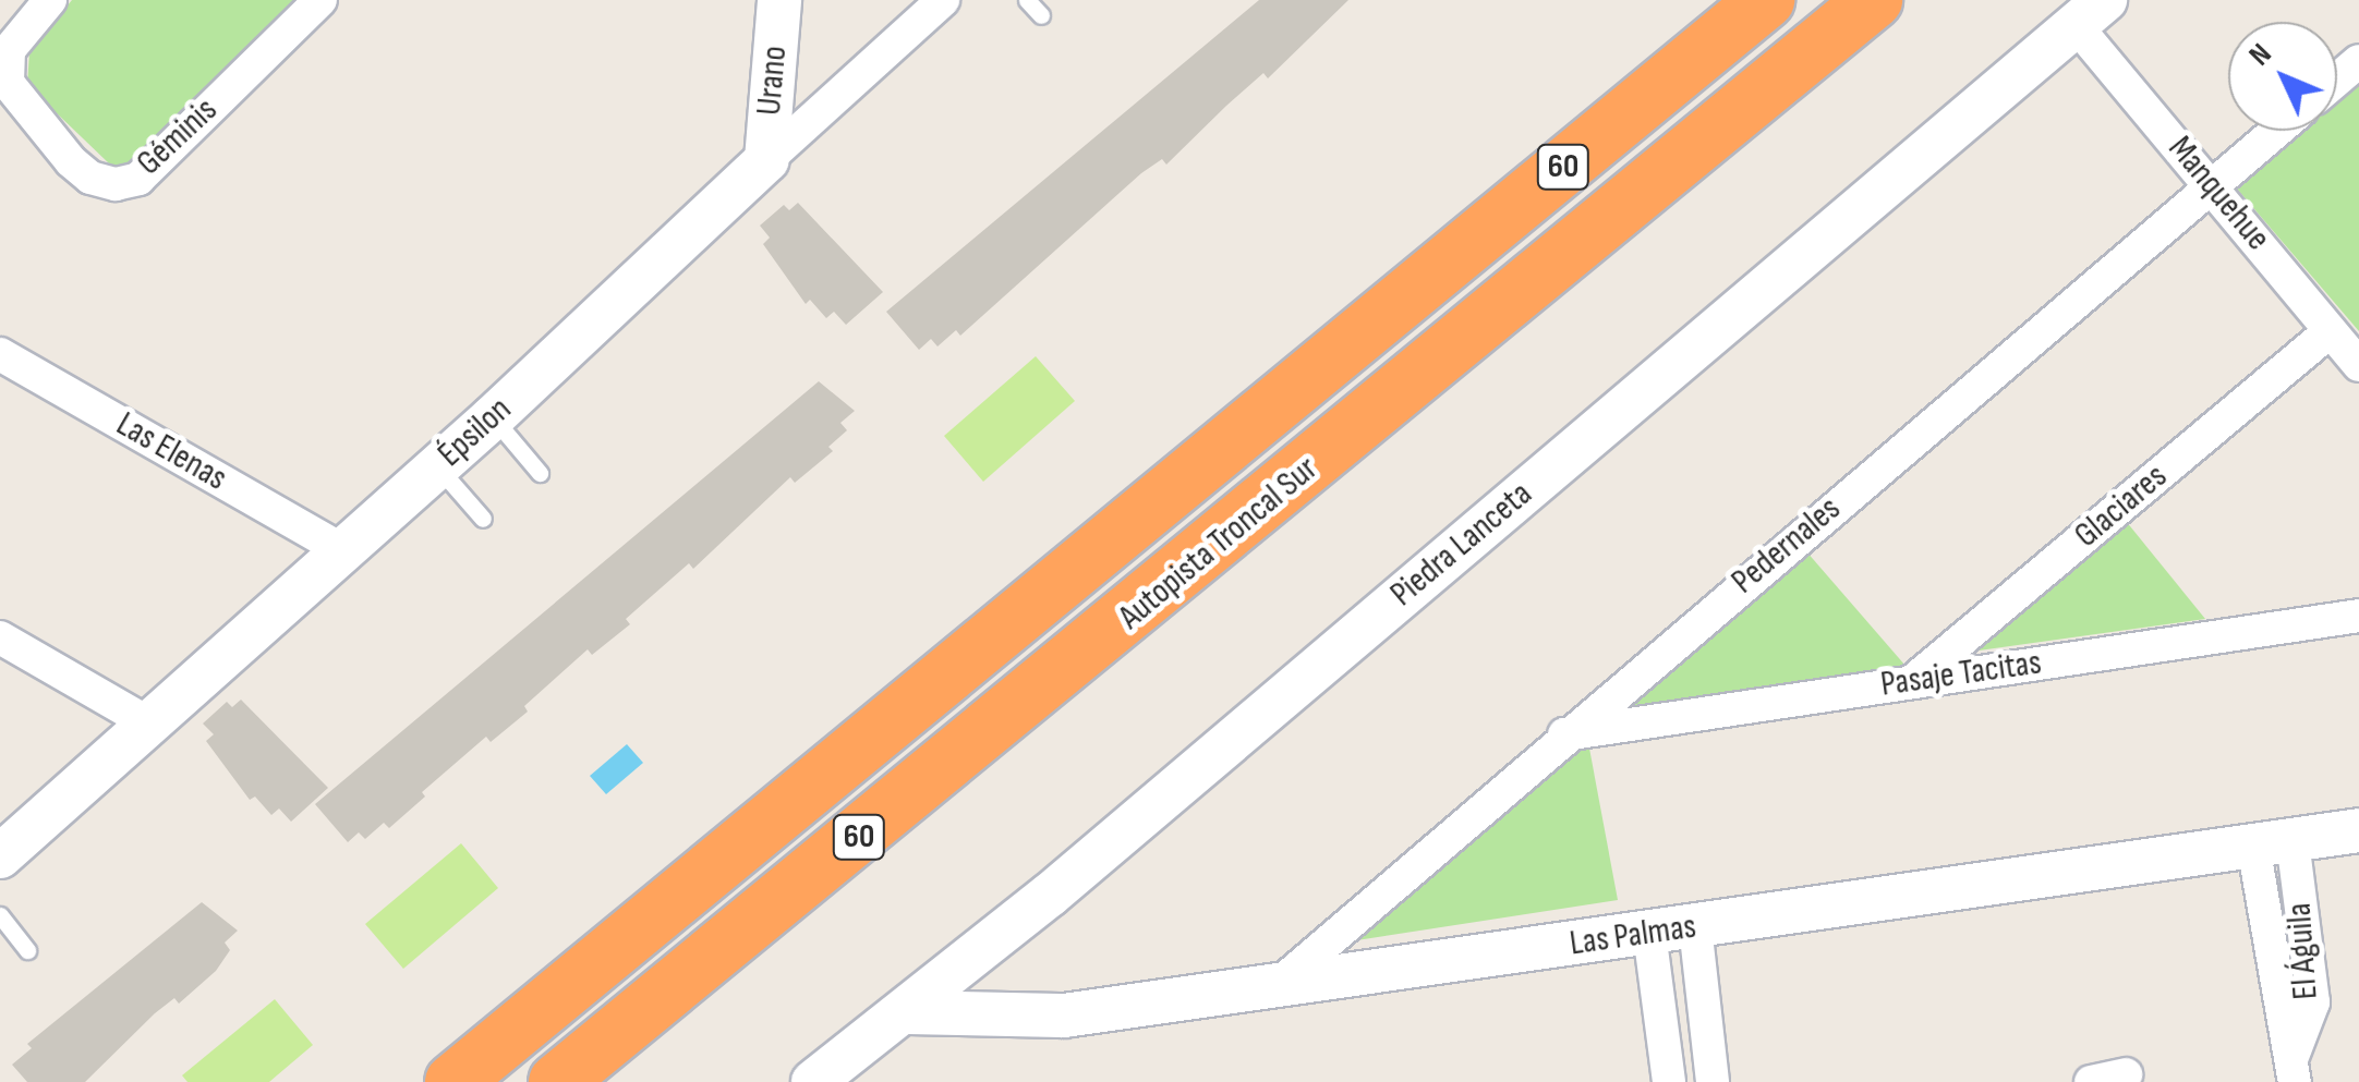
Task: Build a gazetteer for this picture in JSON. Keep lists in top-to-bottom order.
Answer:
{
  "streets": {
    "highway": ["60", "Autopista Troncal Sur"],
    "street": [
      "Urano",
      "Géminis",
      "Manquehue",
      "Épsilon",
      "Las Elenas",
      "Glaciares",
      "Piedra Lanceta",
      "Pedernales",
      "Pasaje Tacitas",
      "Las Palmas",
      "El Águila"
    ]
  },
  "crossings": [
    ["Urano", "Épsilon"],
    ["Manquehue", "Glaciares"],
    ["Manquehue", "Piedra Lanceta"],
    ["Manquehue", "Pedernales"],
    ["Épsilon", "Las Elenas"],
    ["Glaciares", "Pasaje Tacitas"],
    ["Piedra Lanceta", "Las Palmas"],
    ["Pedernales", "Pasaje Tacitas"],
    ["Pedernales", "Las Palmas"],
    ["Las Palmas", "El Águila"]
  ],
  "north": "top left"
}
